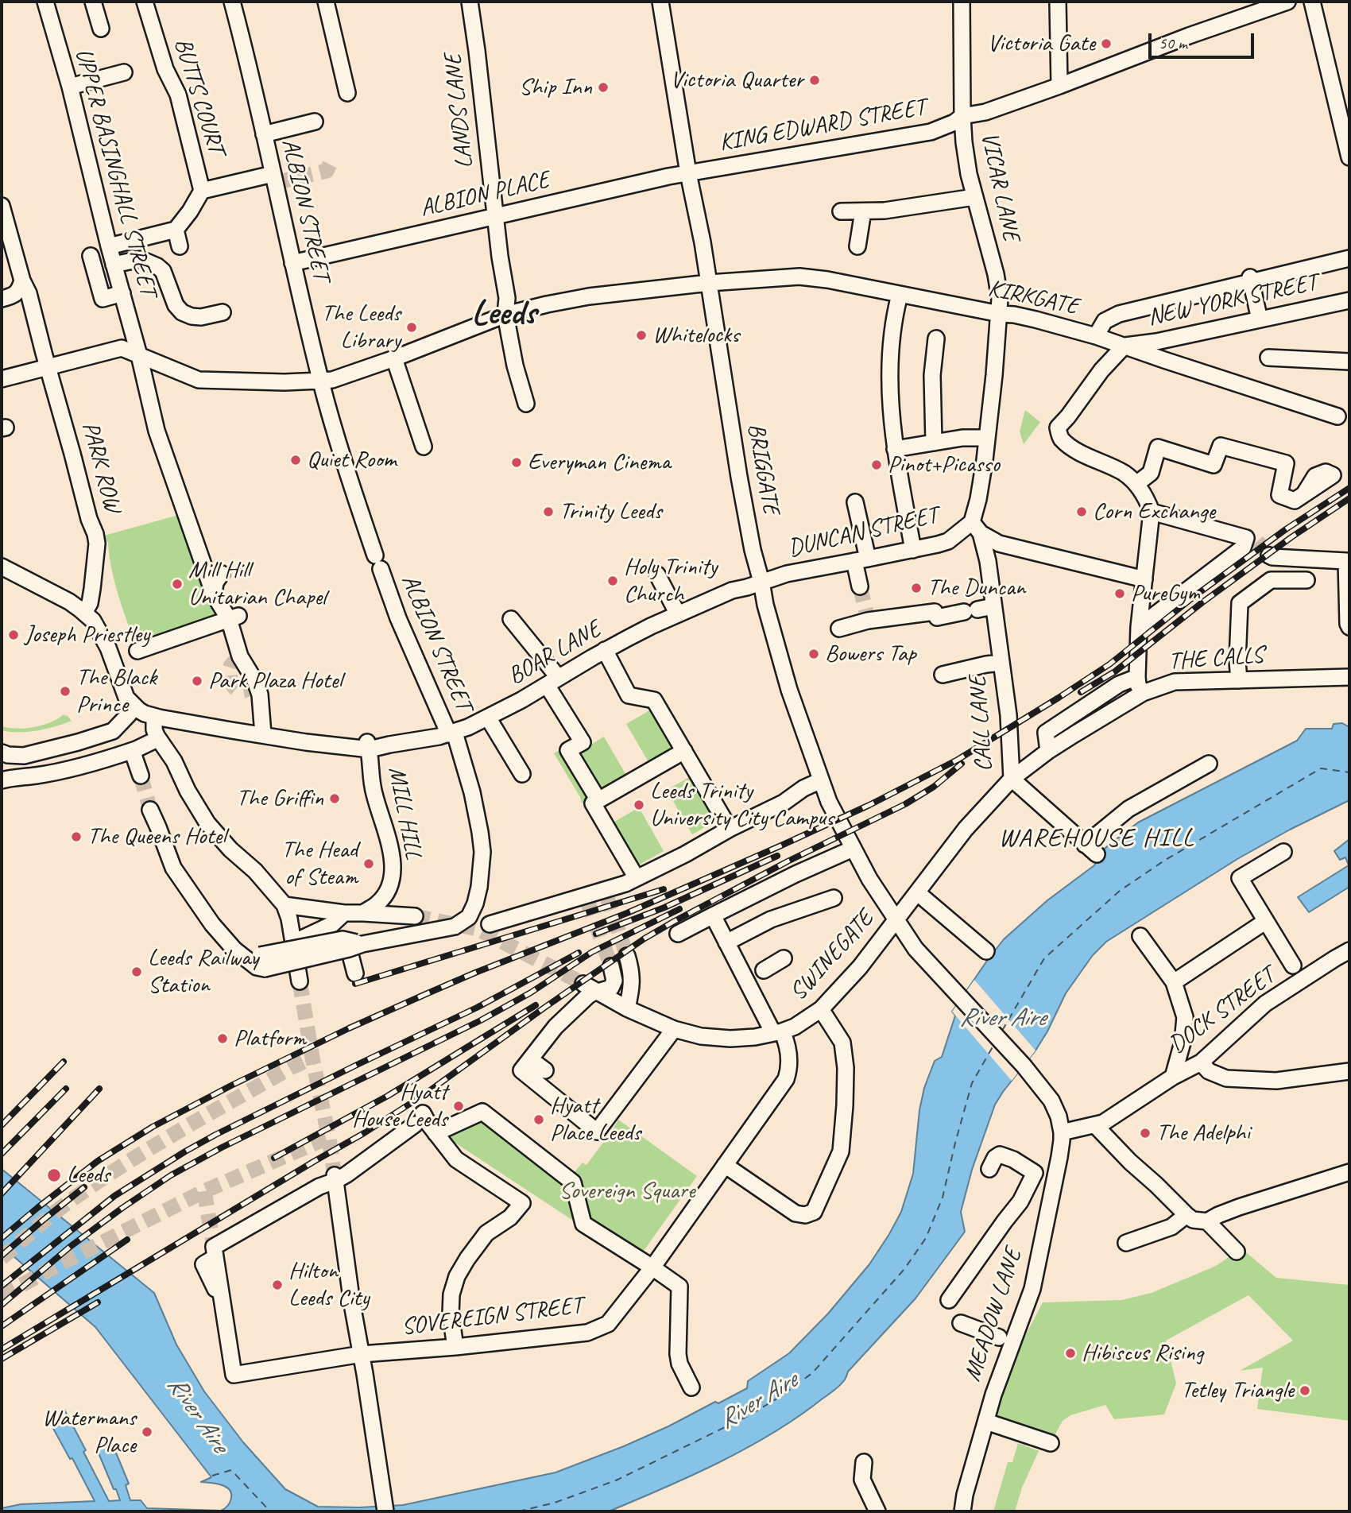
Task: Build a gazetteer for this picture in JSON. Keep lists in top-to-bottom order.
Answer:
{
  "streets": {
    "street": [
      "BUTTS COURT",
      "LANDS LANE",
      "KING EDWARD STREET",
      "UPPER BASINGHALL STREET",
      "VICAR LANE",
      "ALBION PLACE",
      "ALBION STREET",
      "KIRKGATE",
      "NEW YORK STREET",
      "PARK ROW",
      "BRIGGATE",
      "DUNCAN STREET",
      "BOAR LANE",
      "THE CALLS",
      "CALL LANE",
      "MILL HILL",
      "SWINEGATE",
      "DOCK STREET",
      "MEADOW LANE",
      "SOVEREIGN STREET"
    ]
  },
  "crossings": [
    ["LANDS LANE", "ALBION PLACE"],
    ["LANDS LANE", "KIRKGATE"],
    ["KING EDWARD STREET", "VICAR LANE"],
    ["KING EDWARD STREET", "ALBION PLACE"],
    ["KING EDWARD STREET", "BRIGGATE"],
    ["UPPER BASINGHALL STREET", "KIRKGATE"],
    ["UPPER BASINGHALL STREET", "BOAR LANE"],
    ["VICAR LANE", "KIRKGATE"],
    ["VICAR LANE", "DUNCAN STREET"],
    ["VICAR LANE", "CALL LANE"],
    ["ALBION PLACE", "ALBION STREET"],
    ["ALBION PLACE", "BRIGGATE"],
    ["ALBION STREET", "KIRKGATE"],
    ["ALBION STREET", "BOAR LANE"],
    ["KIRKGATE", "NEW YORK STREET"],
    ["KIRKGATE", "PARK ROW"],
    ["KIRKGATE", "BRIGGATE"],
    ["BRIGGATE", "DUNCAN STREET"],
    ["BRIGGATE", "BOAR LANE"],
    ["BRIGGATE", "CALL LANE"],
    ["BRIGGATE", "SWINEGATE"],
    ["BRIGGATE", "MEADOW LANE"],
    ["DUNCAN STREET", "BOAR LANE"],
    ["DUNCAN STREET", "CALL LANE"],
    ["BOAR LANE", "MILL HILL"],
    ["THE CALLS", "CALL LANE"],
    ["CALL LANE", "SWINEGATE"],
    ["SWINEGATE", "SOVEREIGN STREET"],
    ["DOCK STREET", "MEADOW LANE"]
  ],
  "districts": ["Leeds", "WAREHOUSE HILL"],
  "water": ["River Aire"],
  "parks": ["Sovereign Square"],
  "places": [
    "Victoria Gate",
    "Victoria Quarter",
    "Ship Inn",
    "The Leeds Library",
    "Whitelocks",
    "Quiet Room",
    "Everyman Cinema",
    "Pinot+Picasso",
    "Trinity Leeds",
    "Corn Exchange",
    "Holy Trinity Church",
    "Mill Hill Unitarian Chapel",
    "The Duncan",
    "PureGym",
    "Joseph Priestley",
    "Bowers Tap",
    "Park Plaza Hotel",
    "The Black Prince",
    "The Griffin",
    "Leeds Trinity University City Campus",
    "The Queens Hotel",
    "The Head of Steam",
    "Leeds Railway Station",
    "Platform",
    "Hyatt House Leeds",
    "Hyatt Place Leeds",
    "The Adelphi",
    "Leeds",
    "Hilton Leeds City",
    "Hibiscus Rising",
    "Tetley Triangle",
    "Watermans Place"
  ],
  "scale_bar": "50 m"
}
